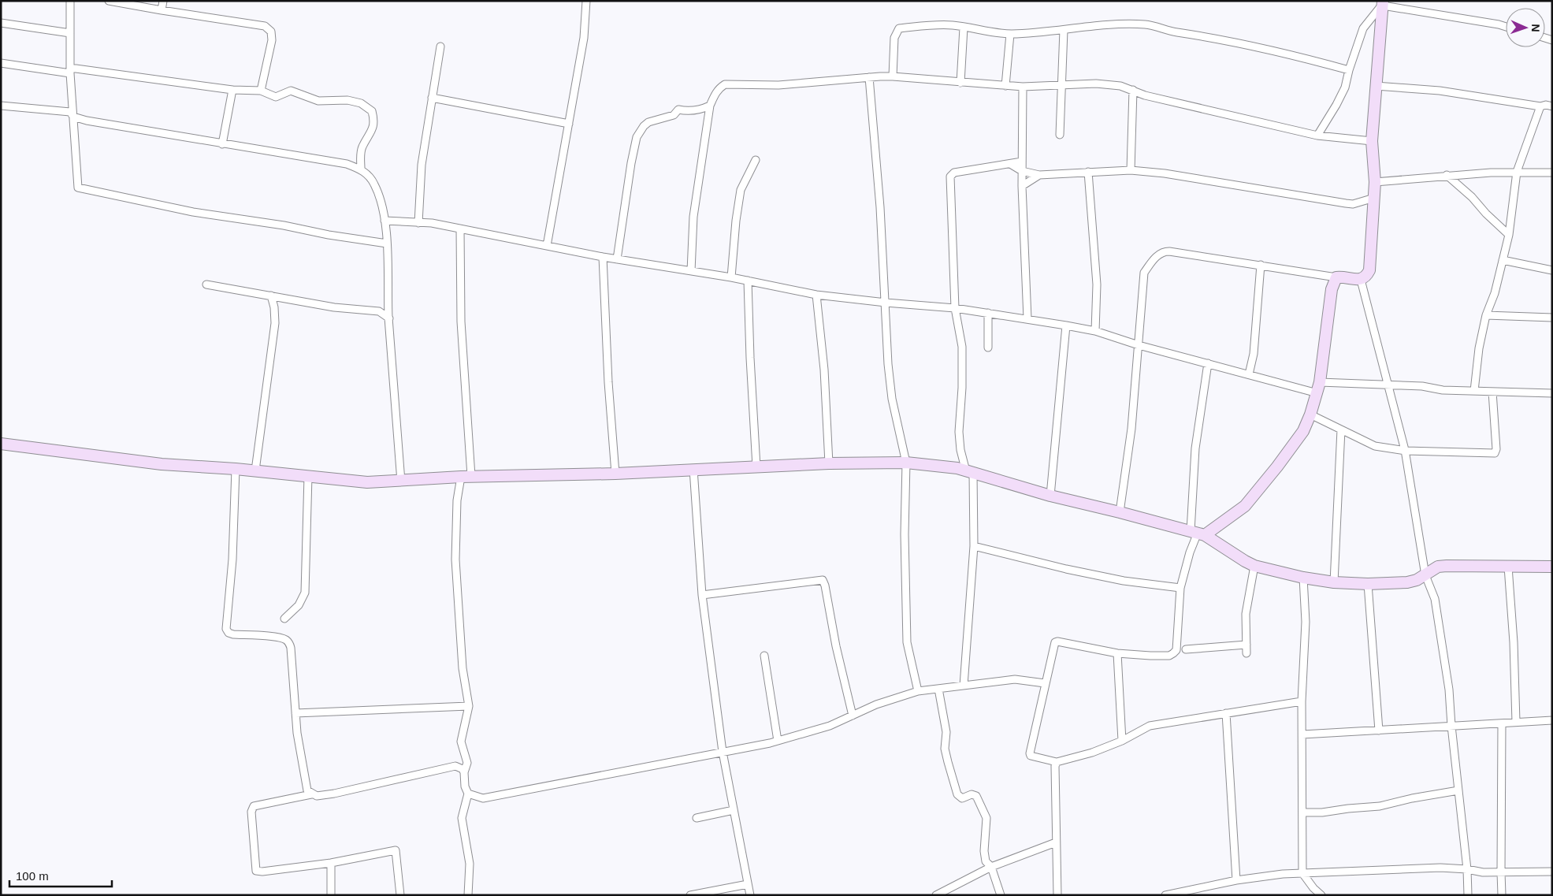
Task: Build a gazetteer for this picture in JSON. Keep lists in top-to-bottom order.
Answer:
{
  "scale_bar": "100 m",
  "north": "right"
}
